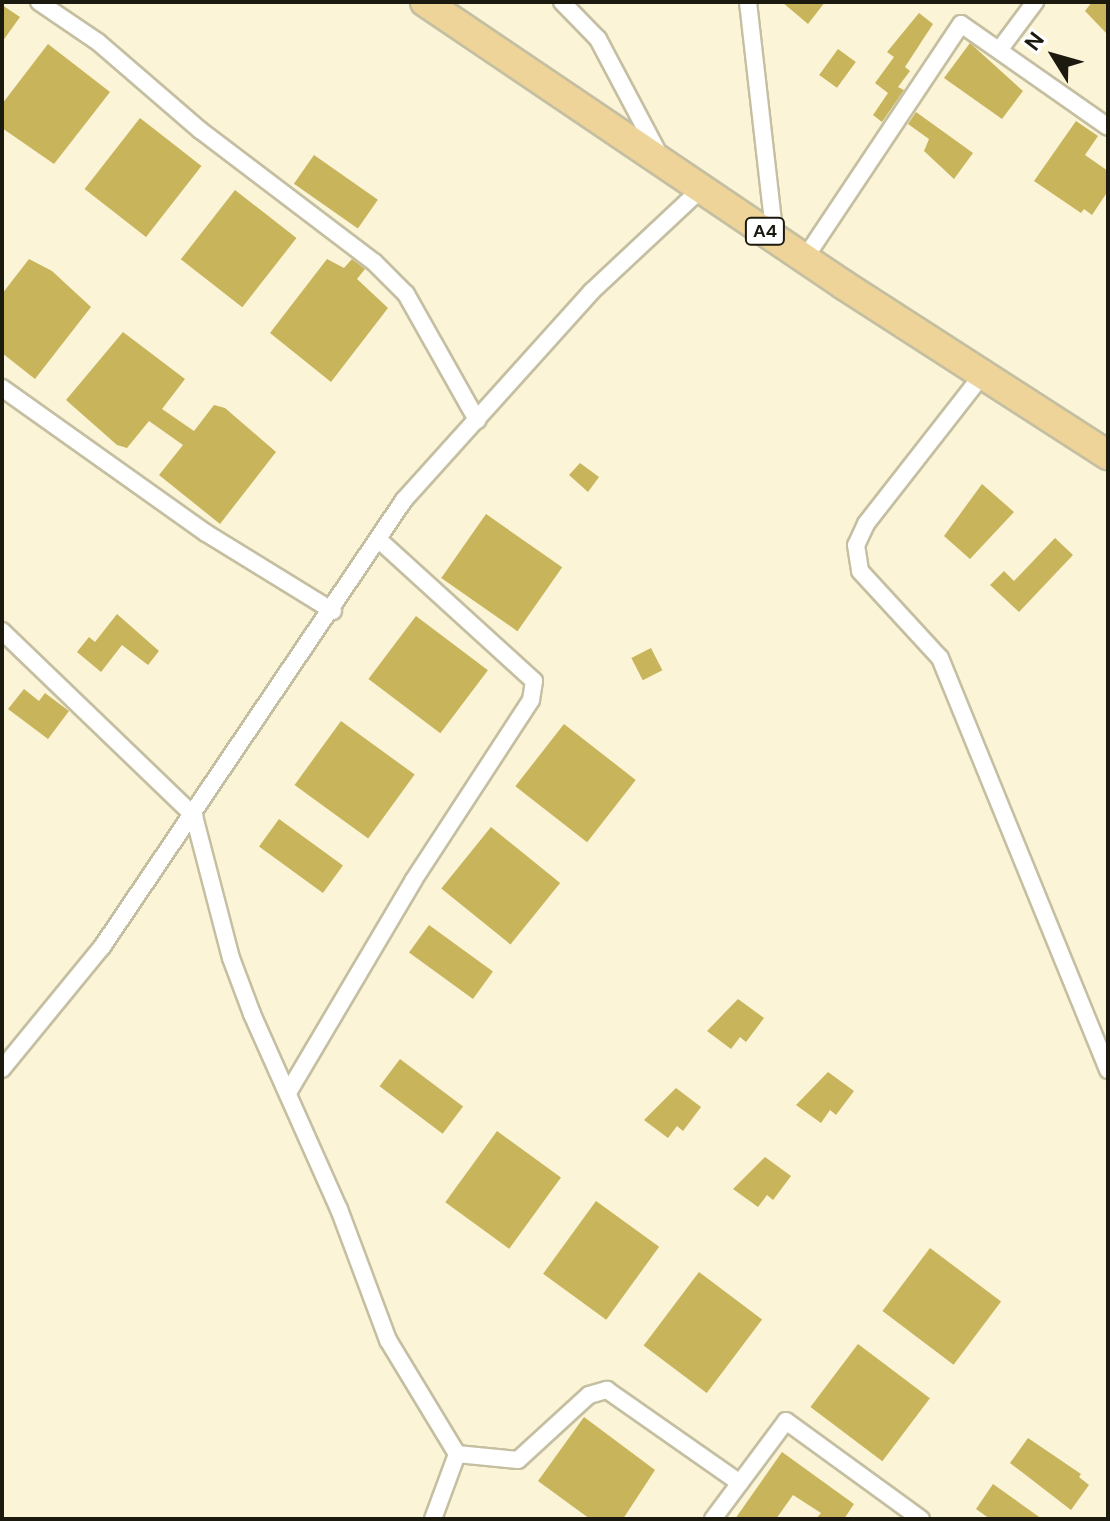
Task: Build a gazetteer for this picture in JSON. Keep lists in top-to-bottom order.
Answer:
{
  "streets": {
    "highway": ["A4"]
  },
  "north": "top left"
}
